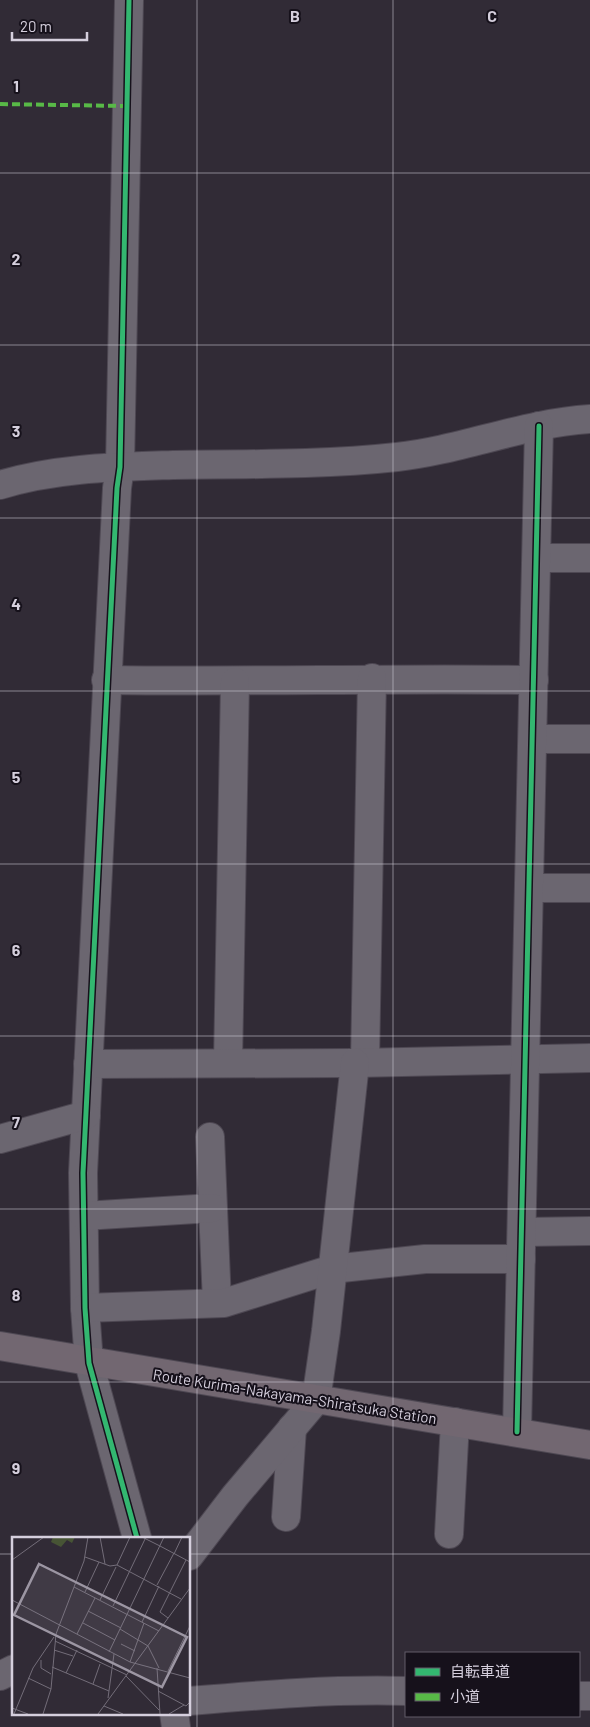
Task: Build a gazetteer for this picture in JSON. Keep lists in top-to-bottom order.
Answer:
{
  "streets": {
    "main road": ["Route Kurima-Nakayama-Shiratsuka Station"]
  },
  "legend": ["自転車道", "小道"],
  "scale_bar": "20 m",
  "grid": {
    "columns": ["B", "C"],
    "rows": [
      "1",
      "2",
      "3",
      "4",
      "5",
      "6",
      "7",
      "8",
      "9"
    ]
  }
}
